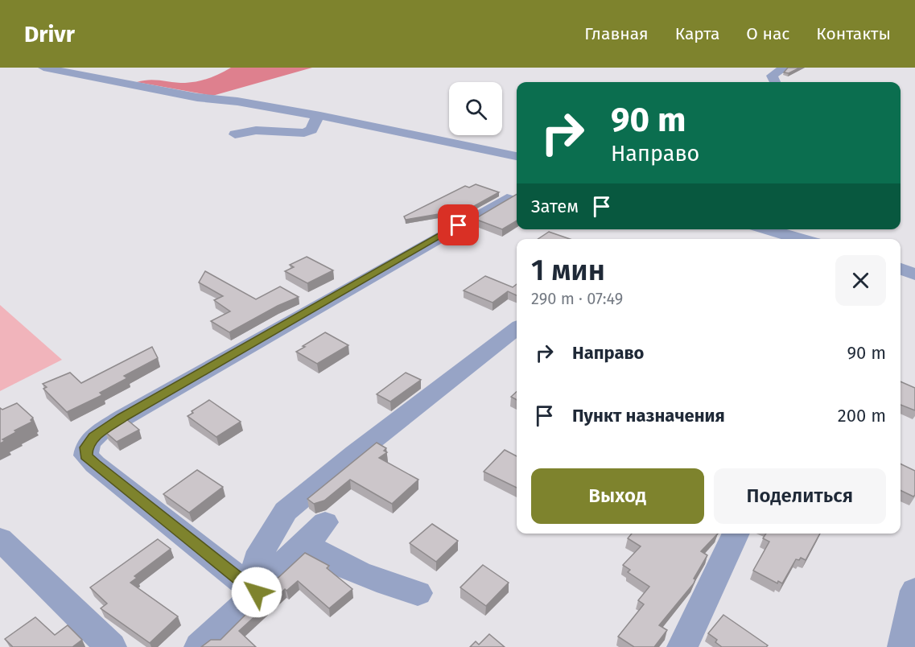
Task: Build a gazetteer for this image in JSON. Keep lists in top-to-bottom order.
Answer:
{
  "page": {
    "header": "Drivr",
    "nav": [
      "Главная",
      "Карта",
      "О нас",
      "Контакты"
    ],
    "turn": ["90 m", "Направо"],
    "then": "Затем",
    "heading": ["1 мин", "290 m · 07:49"],
    "list": [
      {
        "name": "Направо",
        "value": "90 m"
      },
      {
        "name": "Пункт назначения",
        "value": "200 m"
      }
    ],
    "buttons": ["Выход", "Поделиться"]
  }
}
